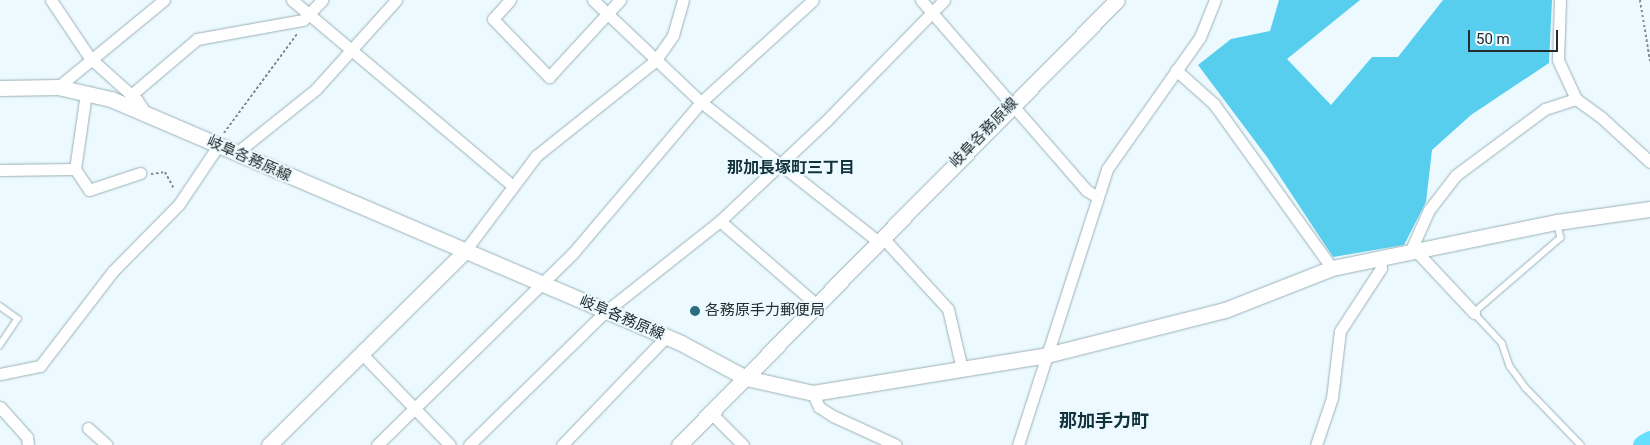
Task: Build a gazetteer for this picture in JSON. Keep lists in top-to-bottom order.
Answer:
{
  "streets": {
    "main road": ["岐阜各務原線"]
  },
  "districts": ["那加長塚町三丁目", "那加手力町"],
  "places": ["各務原手力郵便局"],
  "scale_bar": "50 m"
}
